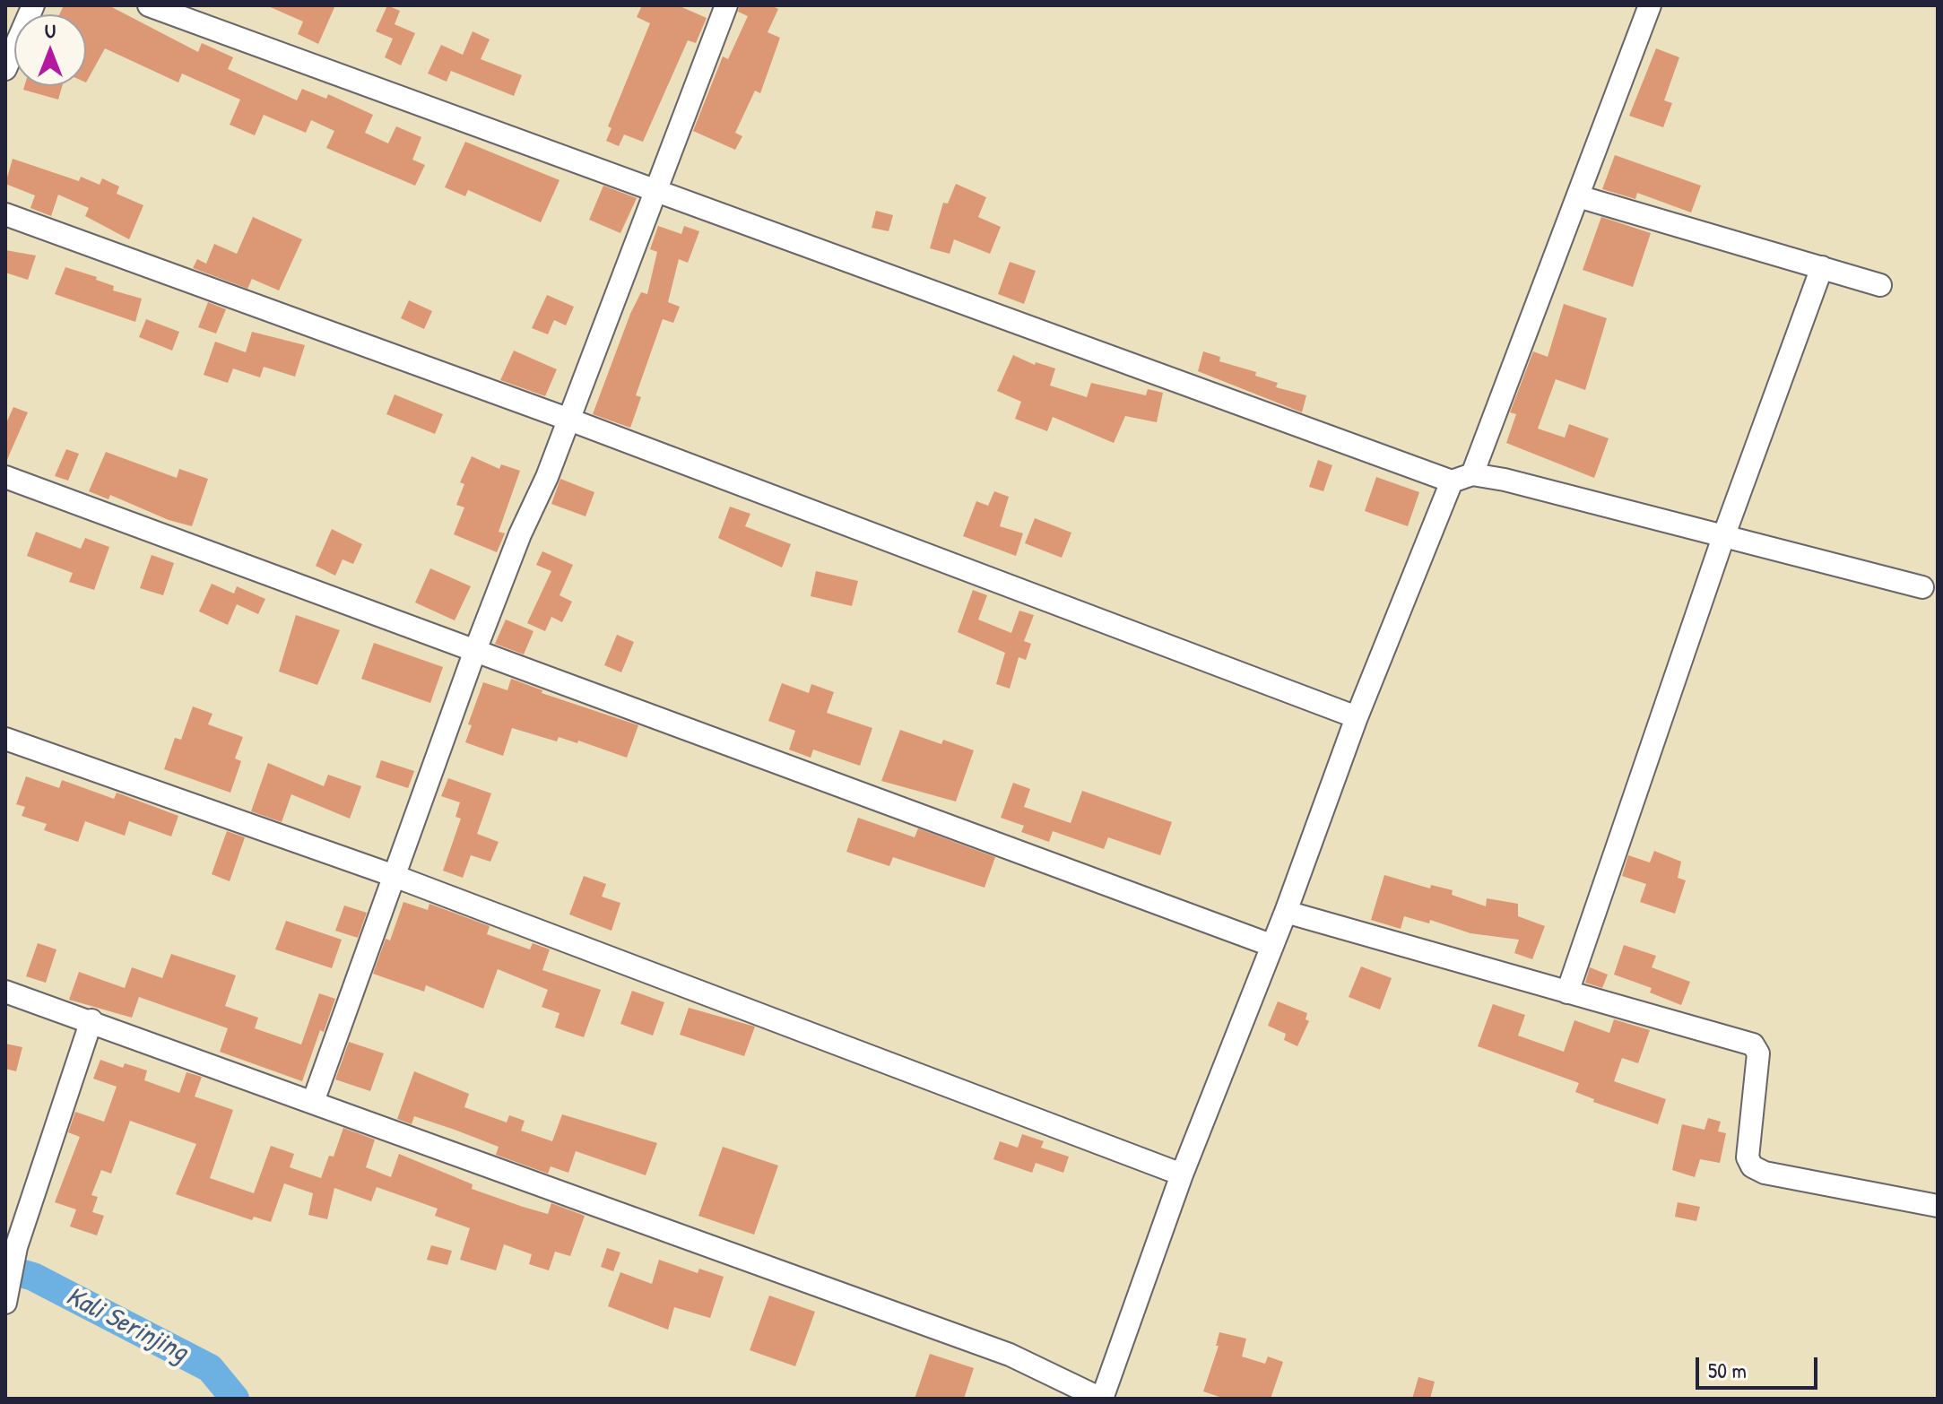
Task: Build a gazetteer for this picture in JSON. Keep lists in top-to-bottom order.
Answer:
{
  "water": ["Kali Serinjing"],
  "scale_bar": "50 m",
  "north": "top"
}
